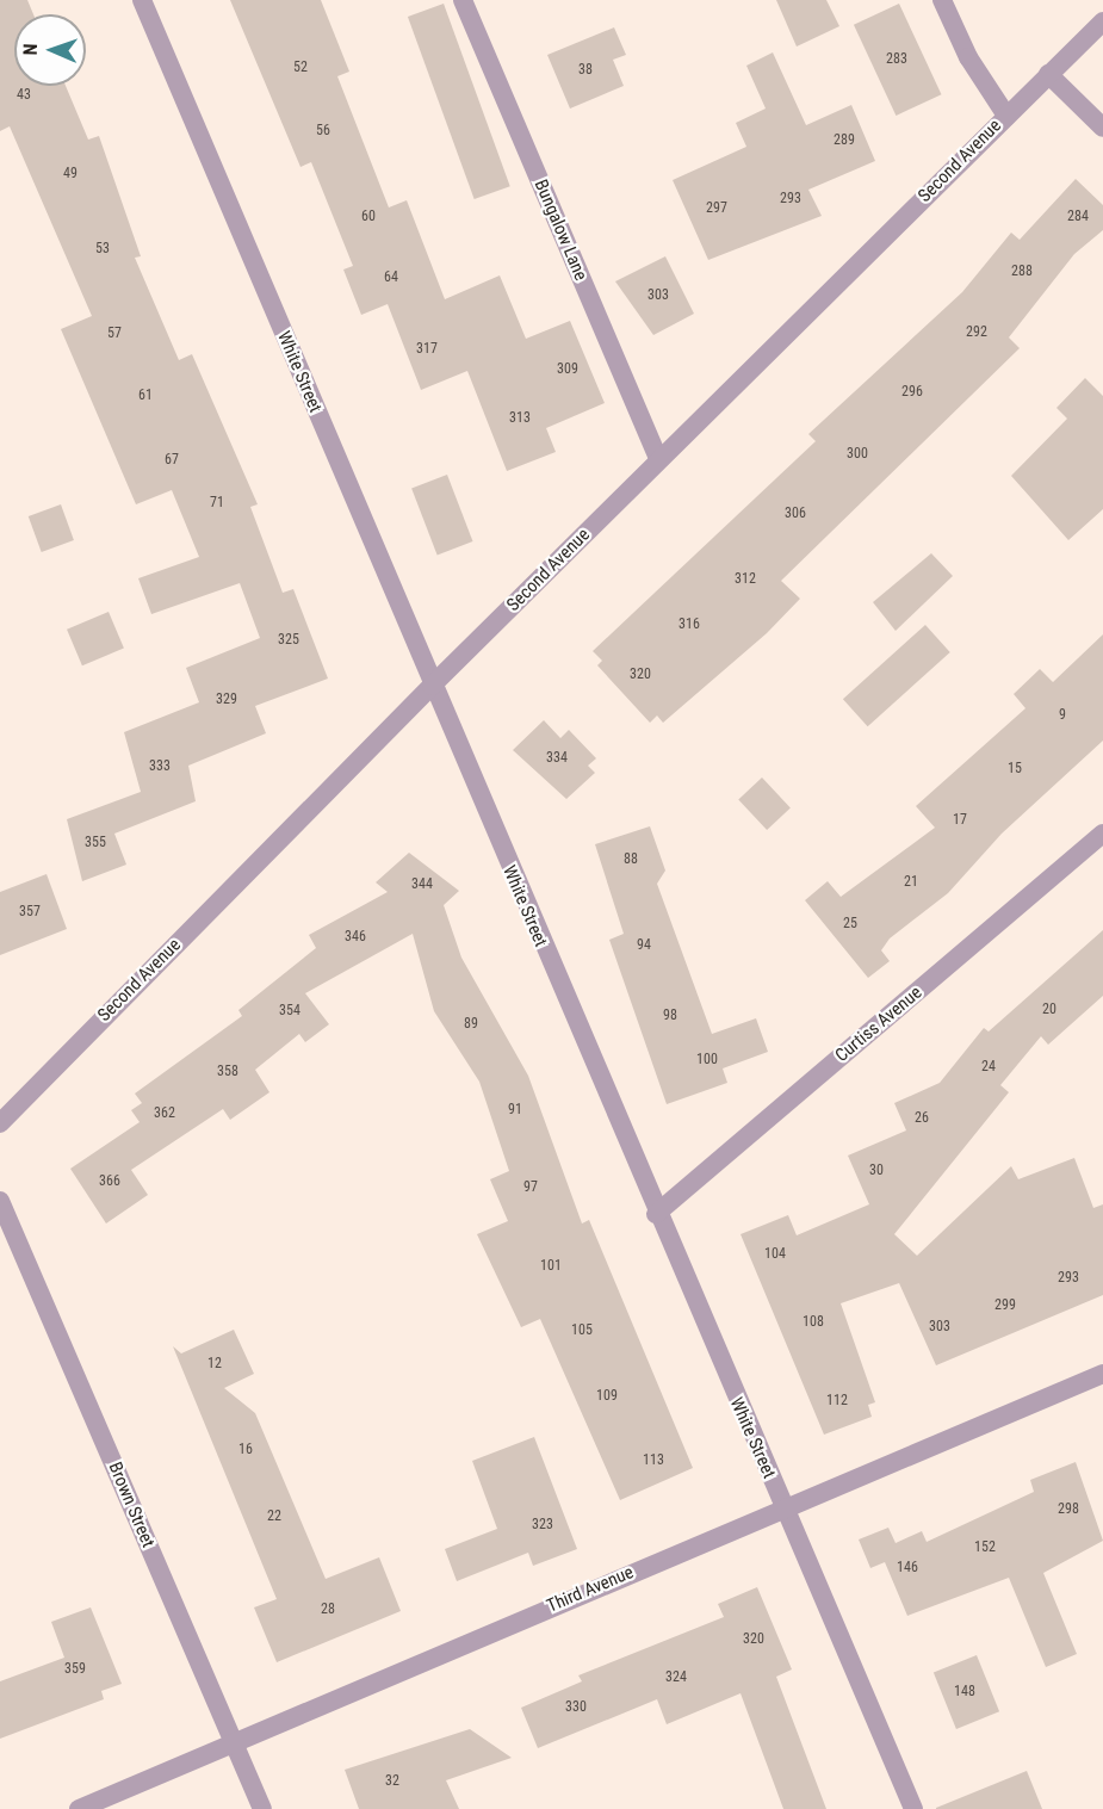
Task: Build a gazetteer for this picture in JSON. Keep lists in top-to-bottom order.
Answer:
{
  "streets": {
    "street": [
      "Second Avenue",
      "Bungalow Lane",
      "White Street",
      "Curtiss Avenue",
      "Brown Street",
      "Third Avenue"
    ]
  },
  "crossings": [
    ["Second Avenue", "Bungalow Lane"],
    ["Second Avenue", "White Street"],
    ["White Street", "Curtiss Avenue"],
    ["White Street", "Third Avenue"],
    ["Brown Street", "Third Avenue"]
  ],
  "house_numbers": [
    "283",
    "52",
    "38",
    "43",
    "56",
    "289",
    "49",
    "293",
    "297",
    "60",
    "284",
    "53",
    "288",
    "64",
    "303",
    "292",
    "57",
    "317",
    "309",
    "296",
    "61",
    "313",
    "300",
    "67",
    "71",
    "306",
    "312",
    "316",
    "325",
    "320",
    "329",
    "9",
    "334",
    "333",
    "15",
    "17",
    "355",
    "88",
    "21",
    "344",
    "357",
    "25",
    "346",
    "94",
    "20",
    "354",
    "98",
    "89",
    "100",
    "24",
    "358",
    "91",
    "362",
    "26",
    "30",
    "366",
    "97",
    "104",
    "101",
    "293",
    "299",
    "108",
    "303",
    "105",
    "12",
    "109",
    "112",
    "16",
    "113",
    "298",
    "22",
    "323",
    "152",
    "146",
    "28",
    "320",
    "359",
    "324",
    "148",
    "330",
    "32"
  ],
  "north": "left"
}
